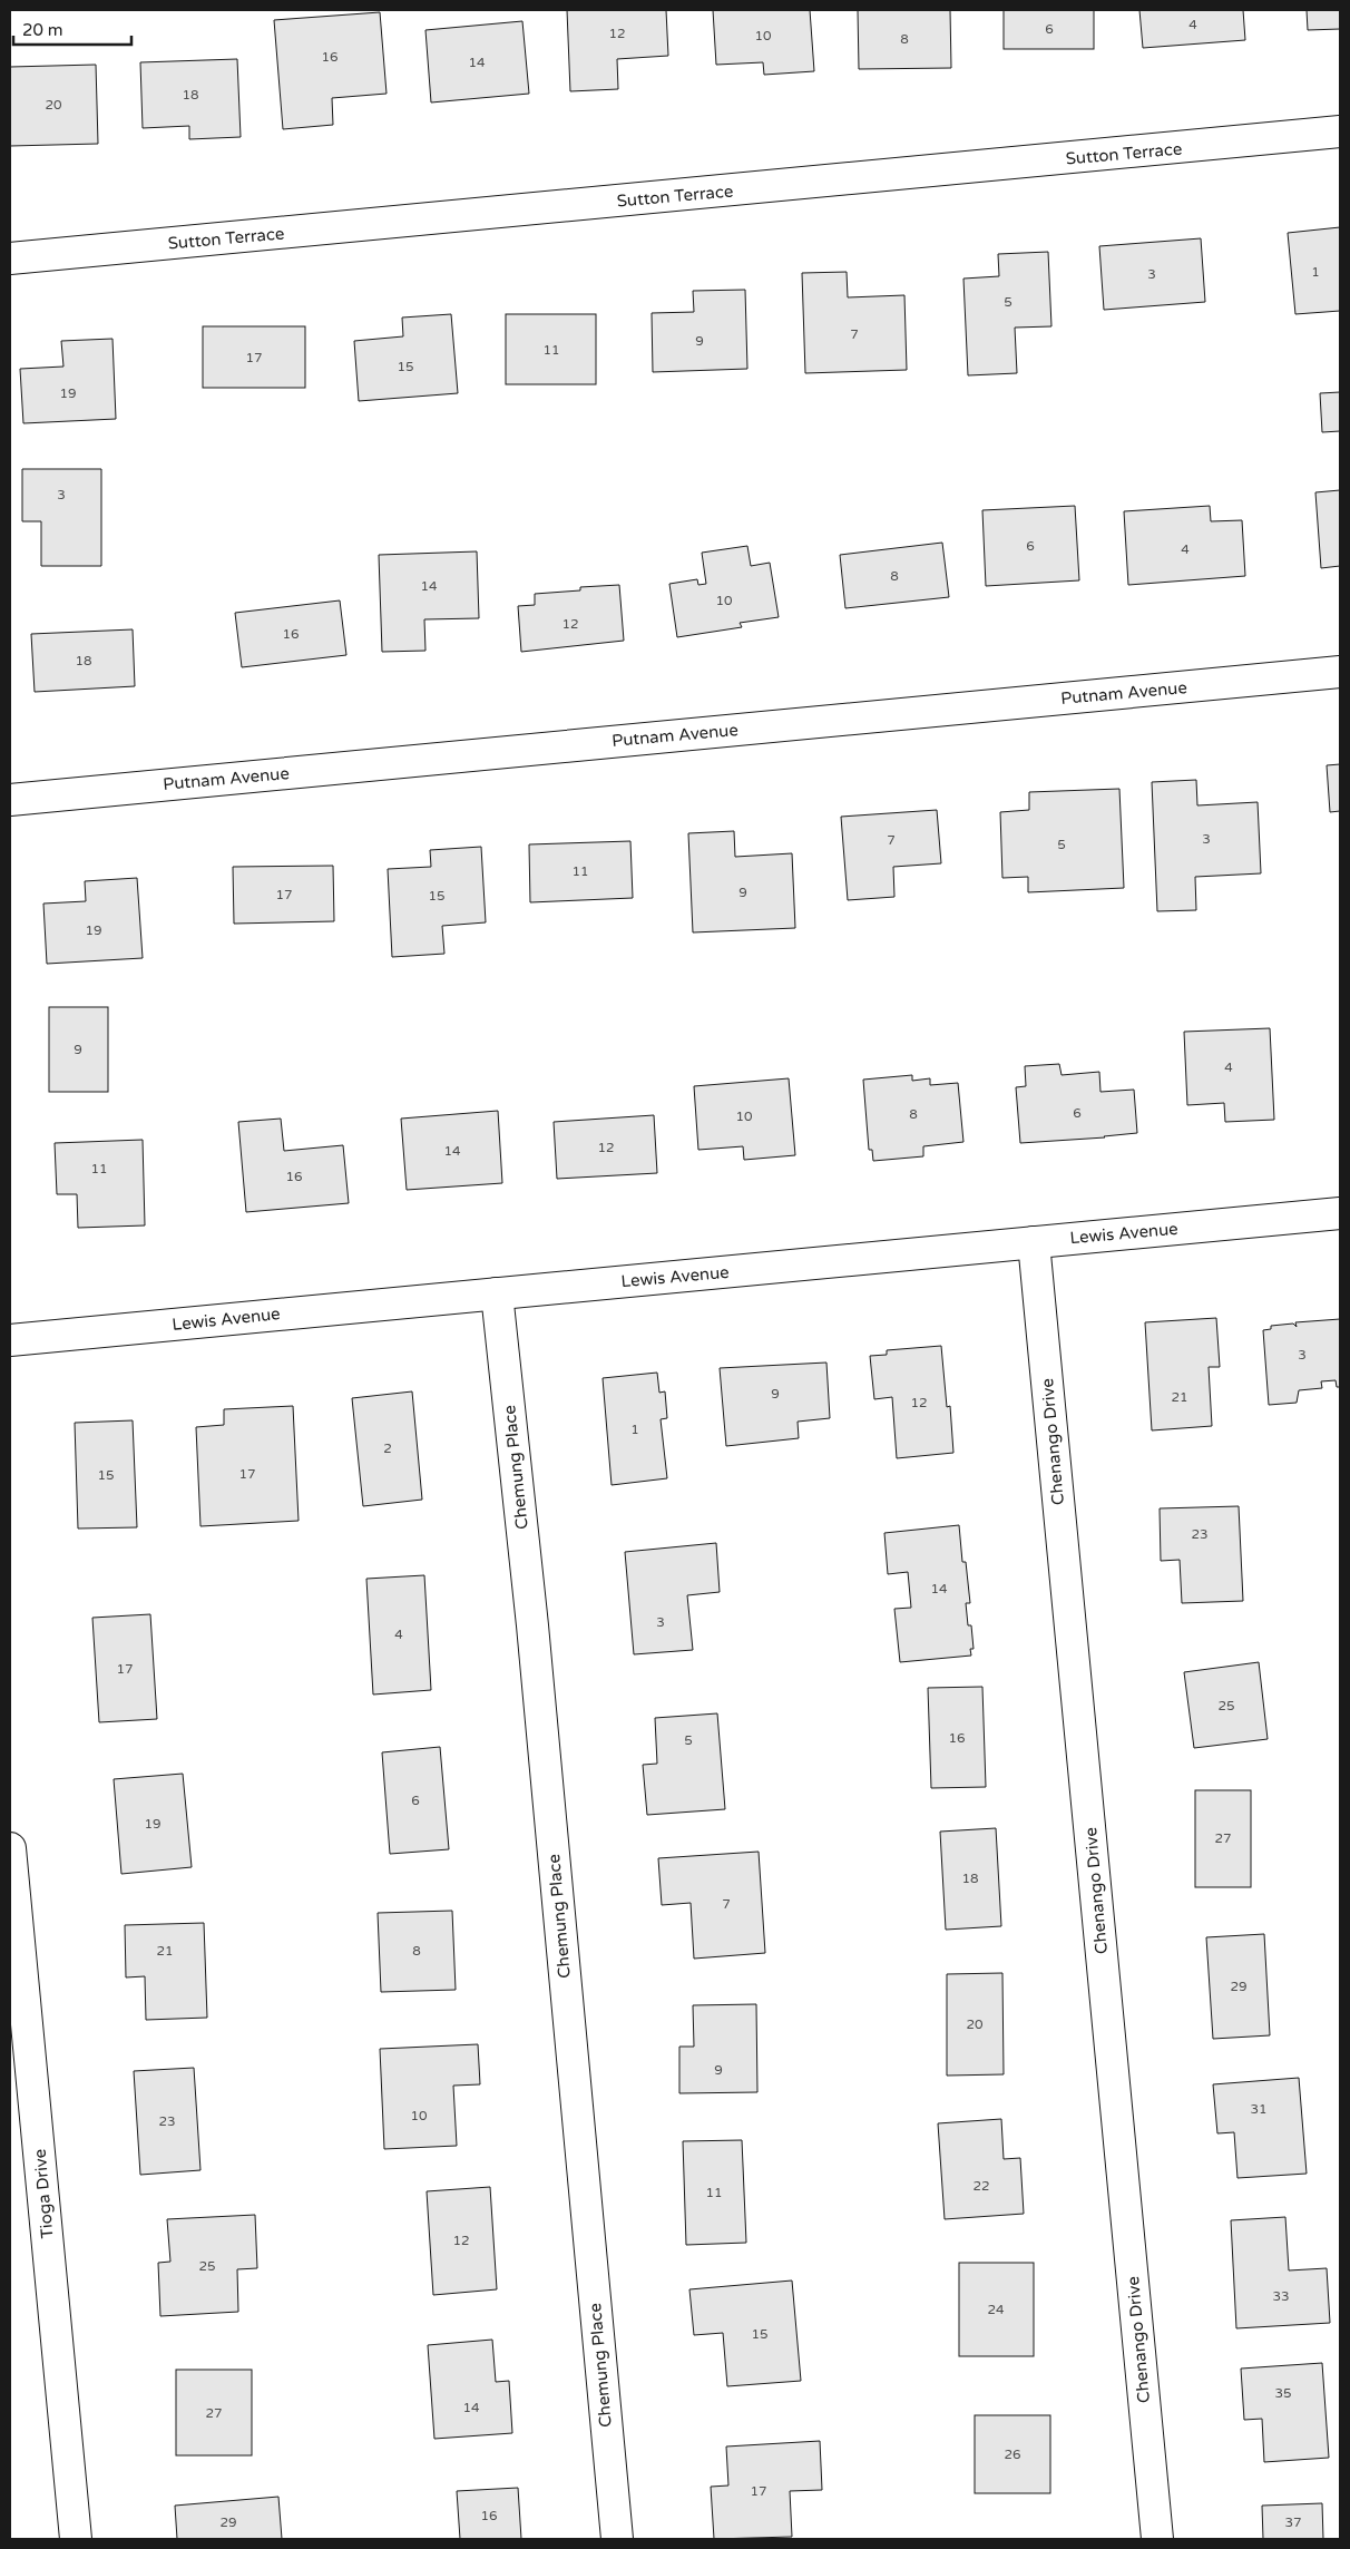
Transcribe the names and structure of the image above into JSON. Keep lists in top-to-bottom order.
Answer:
{
  "streets": {
    "street": [
      "Sutton Terrace",
      "Putnam Avenue",
      "Lewis Avenue",
      "Chenango Drive",
      "Chemung Place",
      "Tioga Drive"
    ]
  },
  "crossings": [
    ["Lewis Avenue", "Chenango Drive"],
    ["Lewis Avenue", "Chemung Place"]
  ],
  "house_numbers": [
    "4",
    "6",
    "12",
    "10",
    "8",
    "16",
    "14",
    "18",
    "20",
    "1",
    "3",
    "5",
    "7",
    "9",
    "11",
    "17",
    "15",
    "19",
    "3",
    "6",
    "4",
    "8",
    "14",
    "10",
    "12",
    "16",
    "18",
    "3",
    "7",
    "5",
    "11",
    "9",
    "17",
    "15",
    "19",
    "9",
    "4",
    "6",
    "8",
    "10",
    "12",
    "14",
    "11",
    "16",
    "3",
    "9",
    "21",
    "12",
    "1",
    "2",
    "17",
    "15",
    "23",
    "14",
    "3",
    "4",
    "17",
    "25",
    "16",
    "5",
    "6",
    "19",
    "27",
    "18",
    "7",
    "21",
    "8",
    "29",
    "20",
    "9",
    "31",
    "10",
    "23",
    "22",
    "11",
    "12",
    "25",
    "33",
    "24",
    "15",
    "35",
    "14",
    "27",
    "26",
    "17",
    "16",
    "29",
    "37"
  ],
  "scale_bar": "20 m"
}
